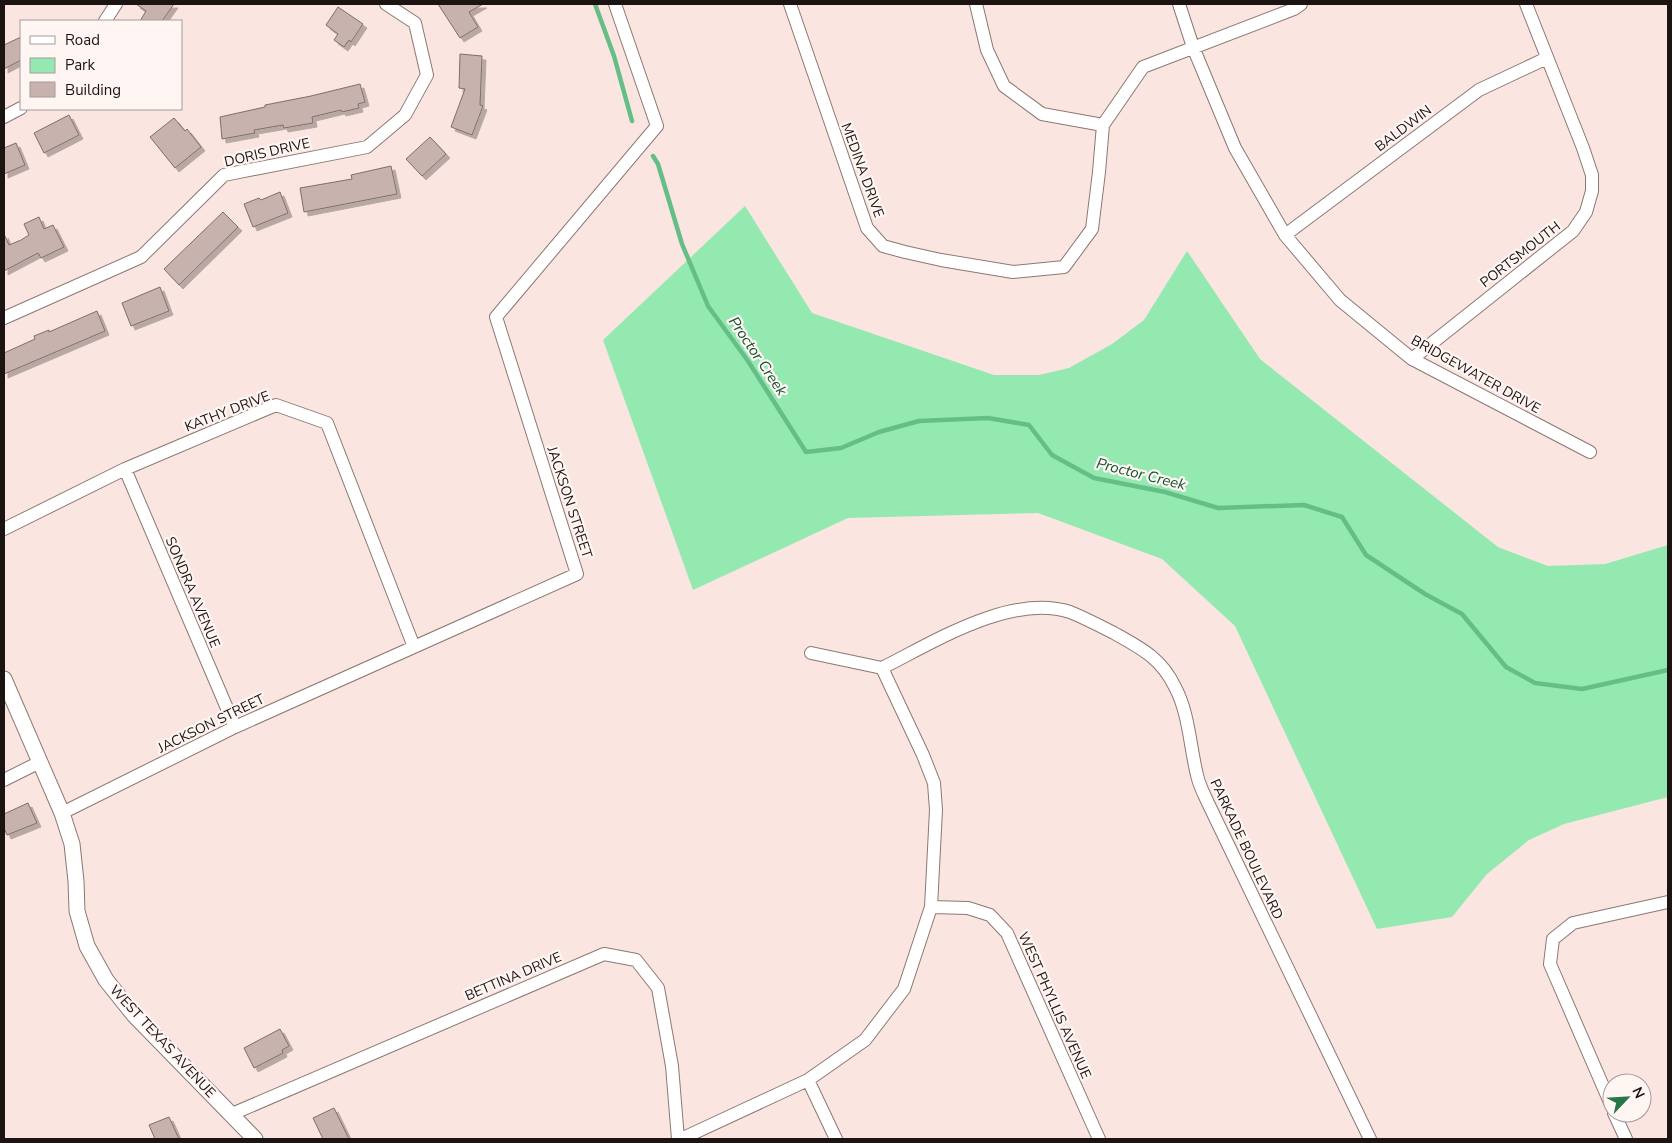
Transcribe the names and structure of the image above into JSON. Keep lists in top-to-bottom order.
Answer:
{
  "streets": {
    "street": [
      "BALDWIN",
      "DORIS DRIVE",
      "MEDINA DRIVE",
      "PORTSMOUTH",
      "BRIDGEWATER DRIVE",
      "KATHY DRIVE",
      "JACKSON STREET",
      "SONDRA AVENUE",
      "PARKADE BOULEVARD",
      "BETTINA DRIVE",
      "WEST PHYLLIS AVENUE",
      "WEST TEXAS AVENUE"
    ]
  },
  "crossings": [
    ["BALDWIN", "PORTSMOUTH"],
    ["BALDWIN", "BRIDGEWATER DRIVE"],
    ["PORTSMOUTH", "BRIDGEWATER DRIVE"],
    ["KATHY DRIVE", "JACKSON STREET"],
    ["KATHY DRIVE", "SONDRA AVENUE"],
    ["JACKSON STREET", "SONDRA AVENUE"],
    ["JACKSON STREET", "WEST TEXAS AVENUE"],
    ["BETTINA DRIVE", "WEST TEXAS AVENUE"]
  ],
  "water": ["Proctor Creek"],
  "legend": ["Road", "Park", "Building"],
  "north": "top right"
}
